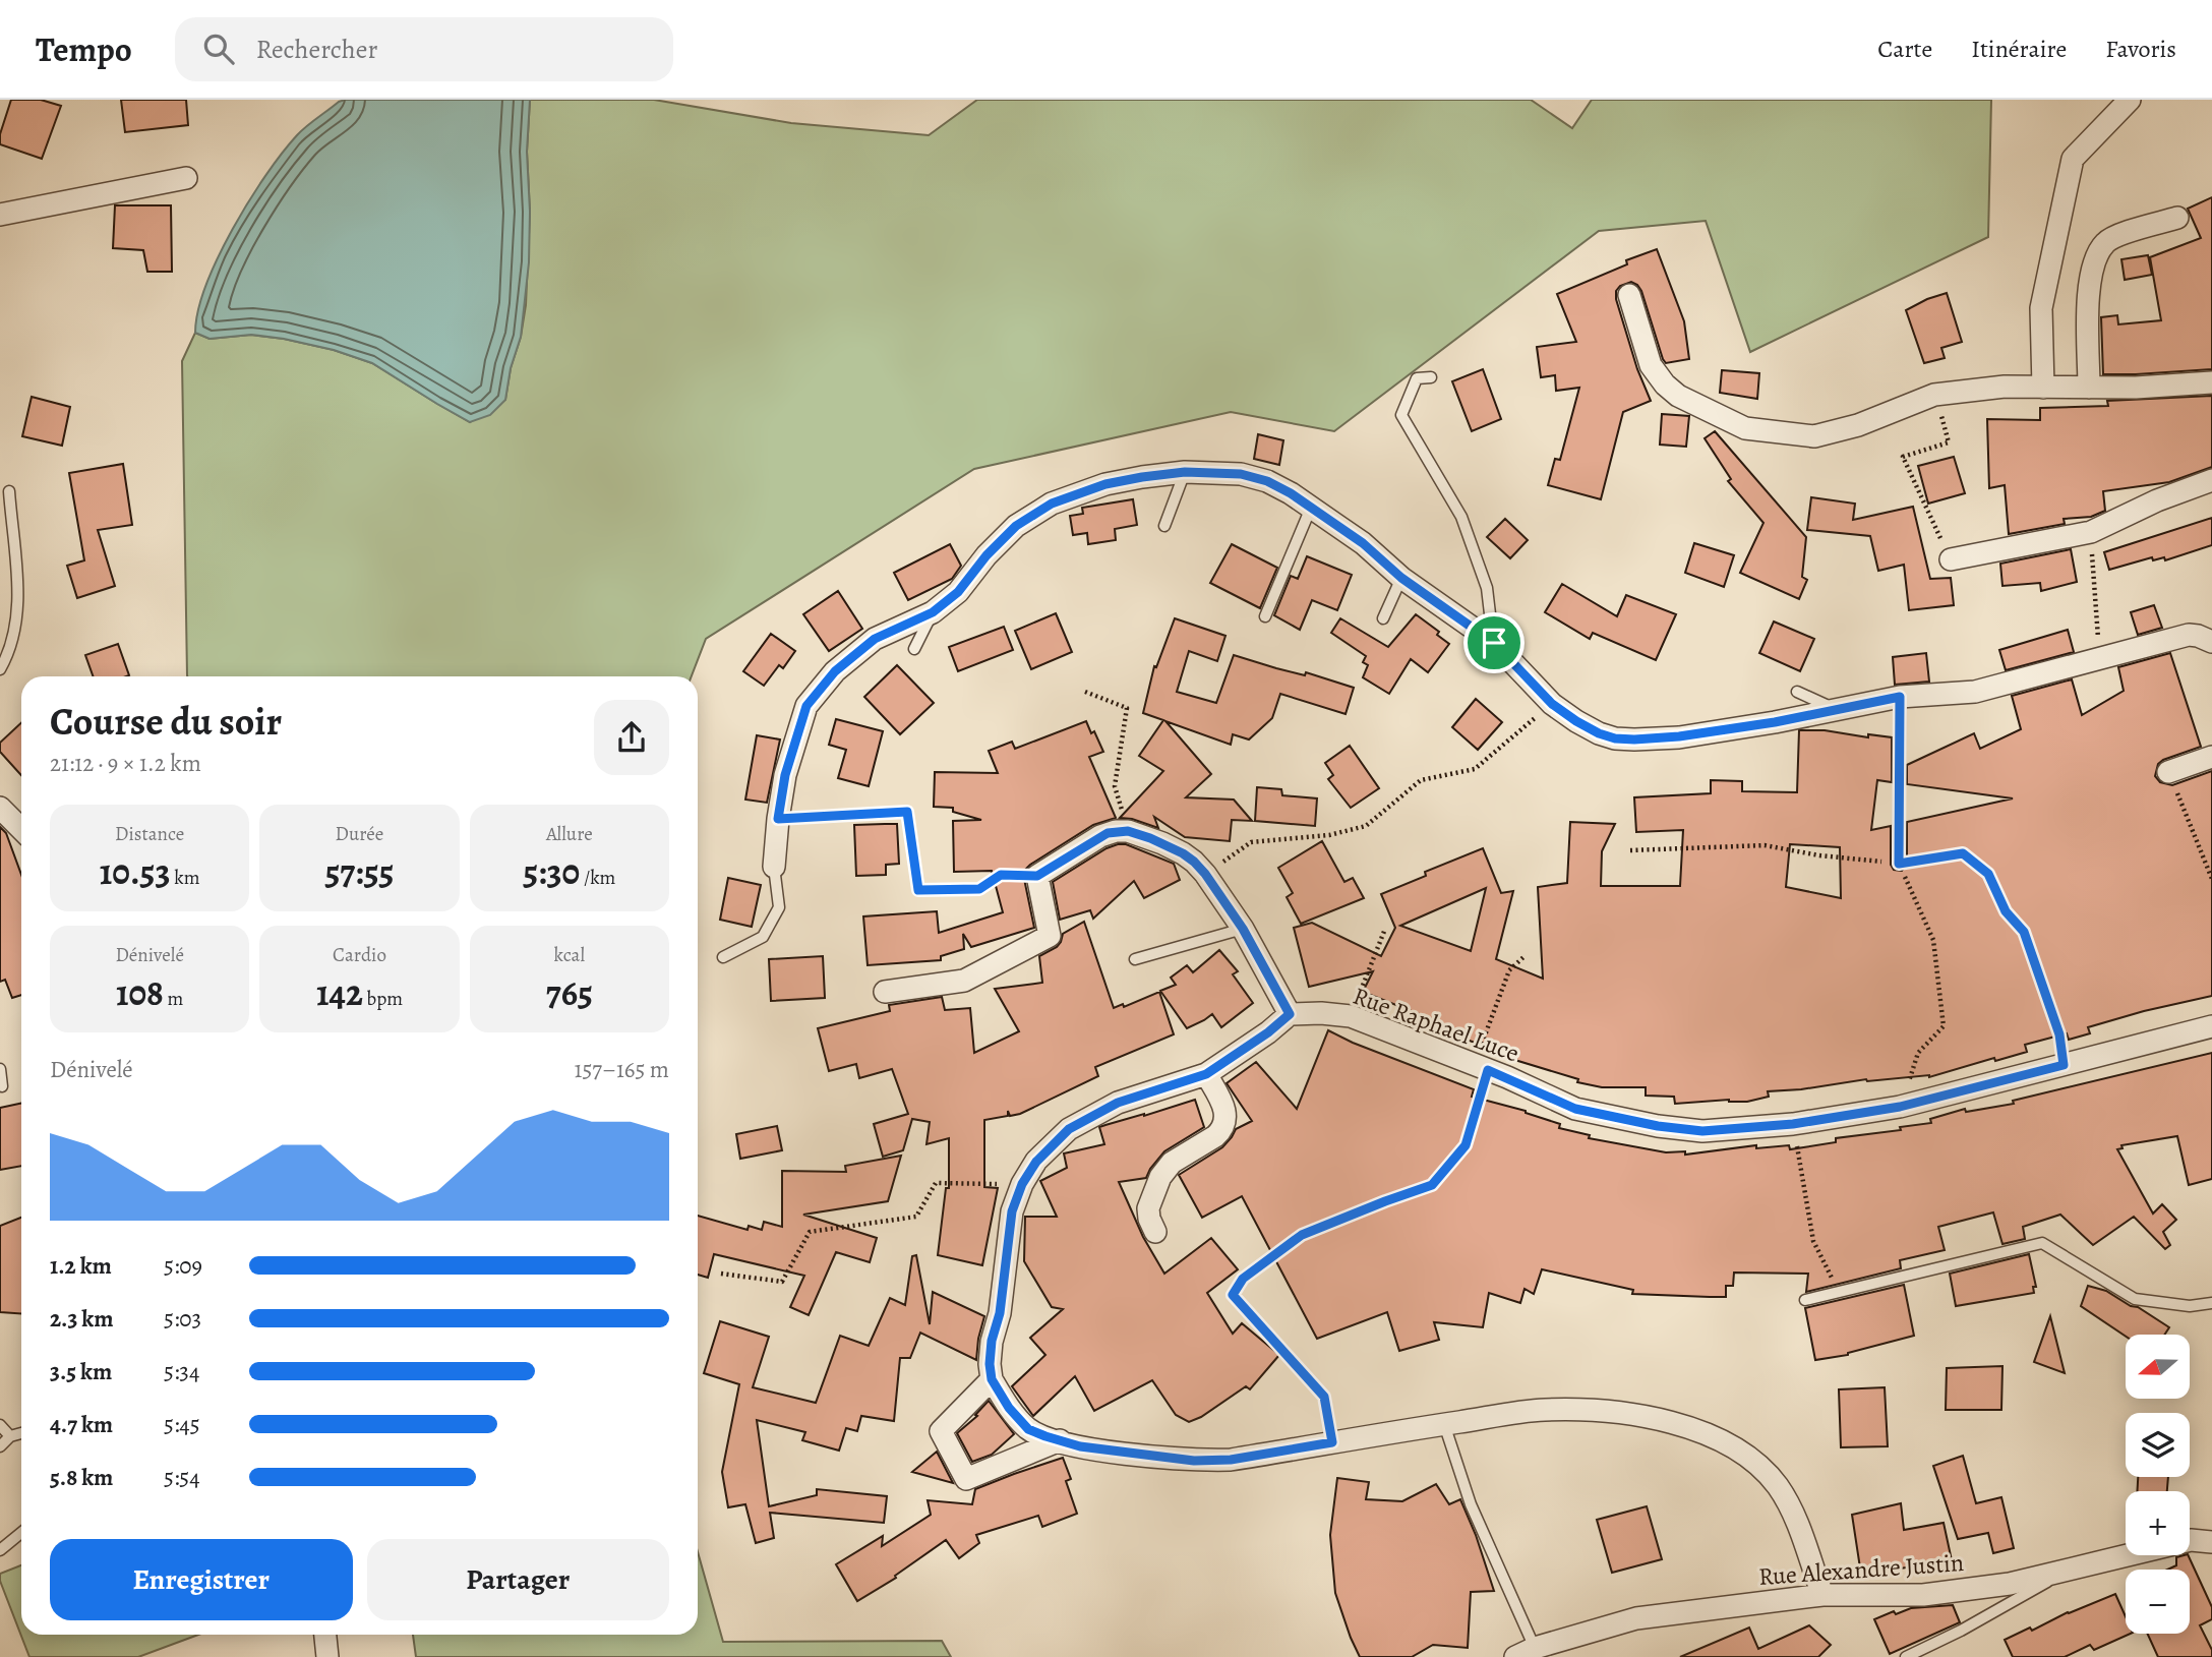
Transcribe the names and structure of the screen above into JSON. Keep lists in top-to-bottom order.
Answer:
{
  "streets": {
    "street": ["Rue Raphael Luce", "Rue Alexandre Justin"]
  },
  "north": "left",
  "page": {
    "header": "Tempo",
    "search": "Rechercher",
    "nav": ["Carte", "Itinéraire", "Favoris"],
    "heading": ["Course du soir", "21:12 · 9 × 1.2 km"],
    "stats": [
      ["Distance", "10.53 km"],
      ["Durée", "57:55"],
      ["Allure", "5:30 /km"],
      ["Dénivelé", "108 m"],
      ["Cardio", "142 bpm"],
      ["kcal", "765"]
    ],
    "chart": ["Dénivelé", "157–165 m"],
    "list": [
      {
        "name": "1.2 km",
        "note": "5:09"
      },
      {
        "name": "2.3 km",
        "note": "5:03"
      },
      {
        "name": "3.5 km",
        "note": "5:34"
      },
      {
        "name": "4.7 km",
        "note": "5:45"
      },
      {
        "name": "5.8 km",
        "note": "5:54"
      }
    ],
    "map_buttons": ["+", "−"],
    "buttons": ["Enregistrer", "Partager"]
  }
}
